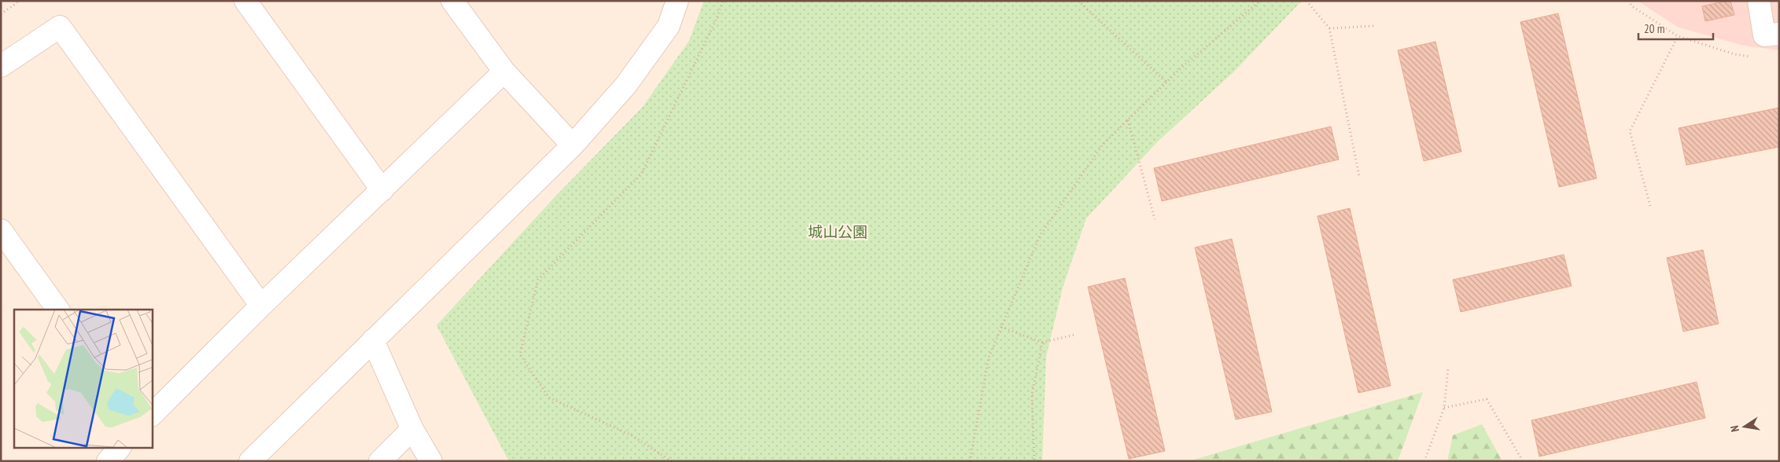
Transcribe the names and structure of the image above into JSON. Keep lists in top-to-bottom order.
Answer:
{
  "parks": ["城山公園"],
  "scale_bar": "20 m",
  "north": "left"
}
